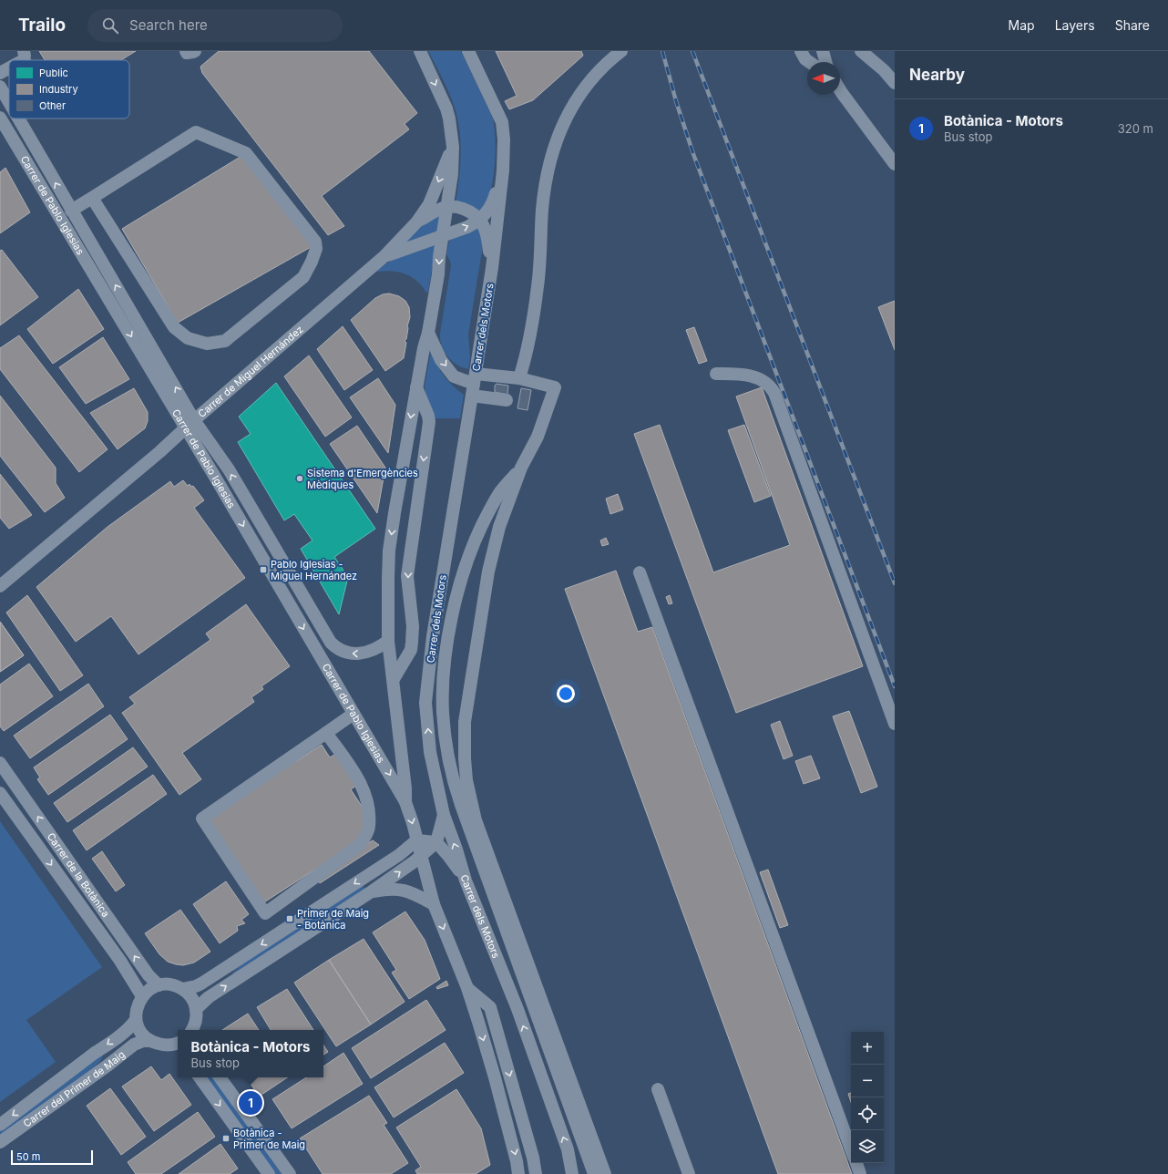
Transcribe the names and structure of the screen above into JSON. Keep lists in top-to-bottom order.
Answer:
{
  "streets": {
    "street": [
      "Carrer de Pablo Iglesias",
      "Carrer dels Motors",
      "Carrer de Miguel Hernández",
      "Carrer de la Botànica",
      "Carrer del Primer de Maig"
    ]
  },
  "crossings": [
    ["Carrer de Pablo Iglesias", "Carrer de Miguel Hernández"],
    ["Carrer dels Motors", "Carrer de Miguel Hernández"]
  ],
  "places": {
    "other": ["Sistema d'Emergències Mèdiques"],
    "transit": ["Pablo Iglesias - Miguel Hernández", "Primer de Maig - Botànica", "Botànica - Primer de Maig"]
  },
  "legend": ["Public", "Industry", "Other"],
  "scale_bar": "50 m",
  "north": "left",
  "page": {
    "header": "Trailo",
    "search": "Search here",
    "nav": ["Map", "Layers", "Share"],
    "heading": "Nearby",
    "list": [
      {
        "mark": "1",
        "name": "Botànica - Motors",
        "note": "Bus stop",
        "value": "320 m"
      }
    ],
    "popup": ["Botànica - Motors", "Bus stop"],
    "map_buttons": ["+", "−"],
    "pins": "1",
    "scale": "50 m"
  }
}
